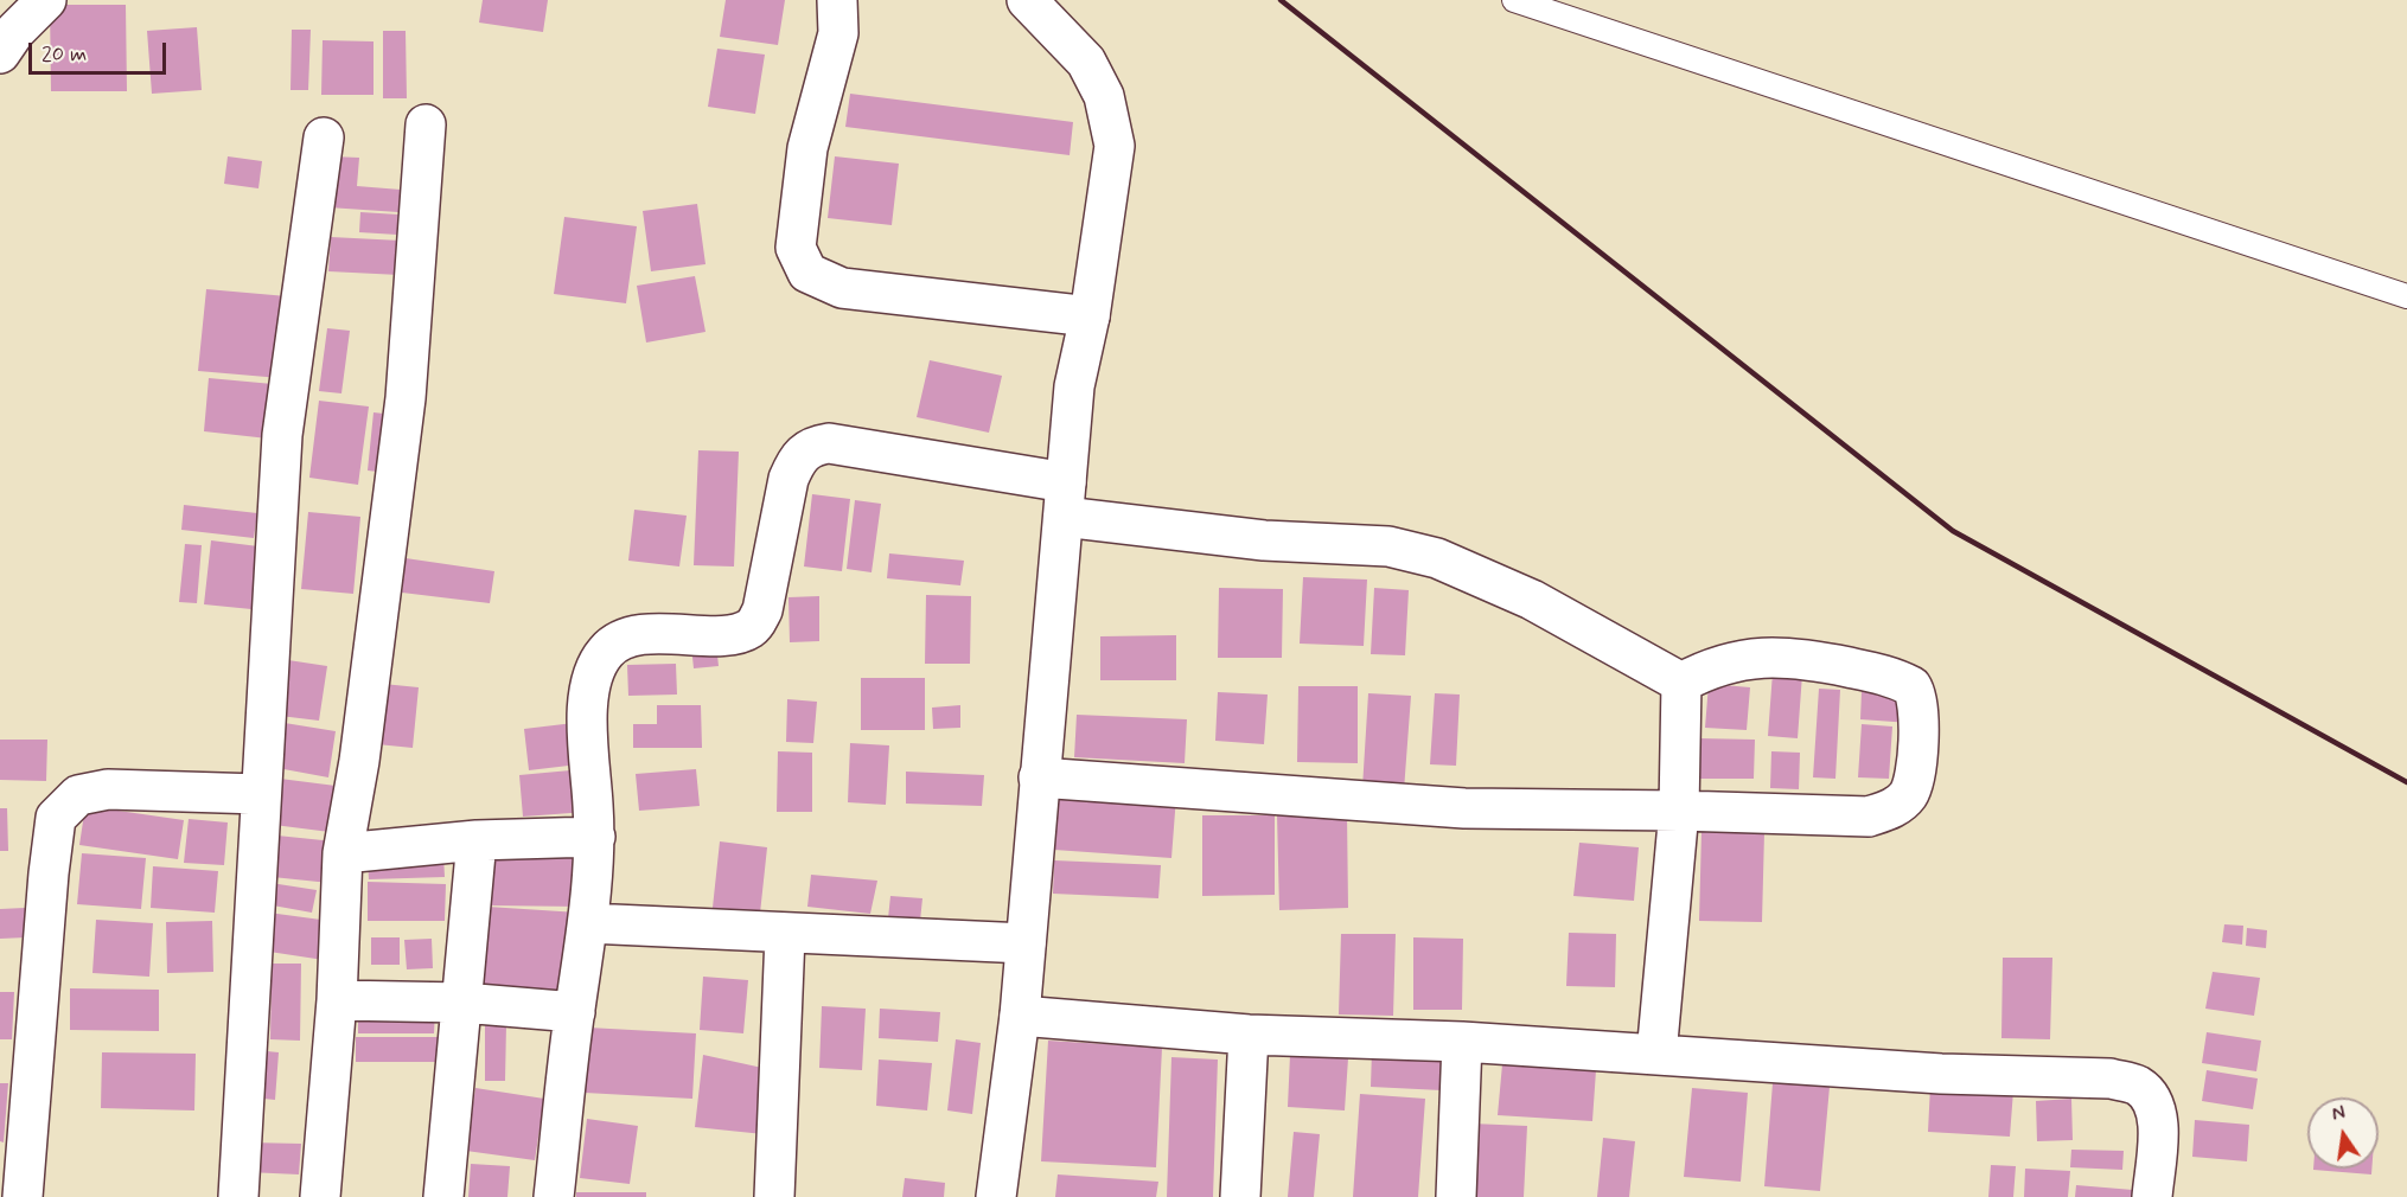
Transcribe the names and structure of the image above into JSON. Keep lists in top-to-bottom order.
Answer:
{
  "scale_bar": "20 m",
  "north": "top"
}
